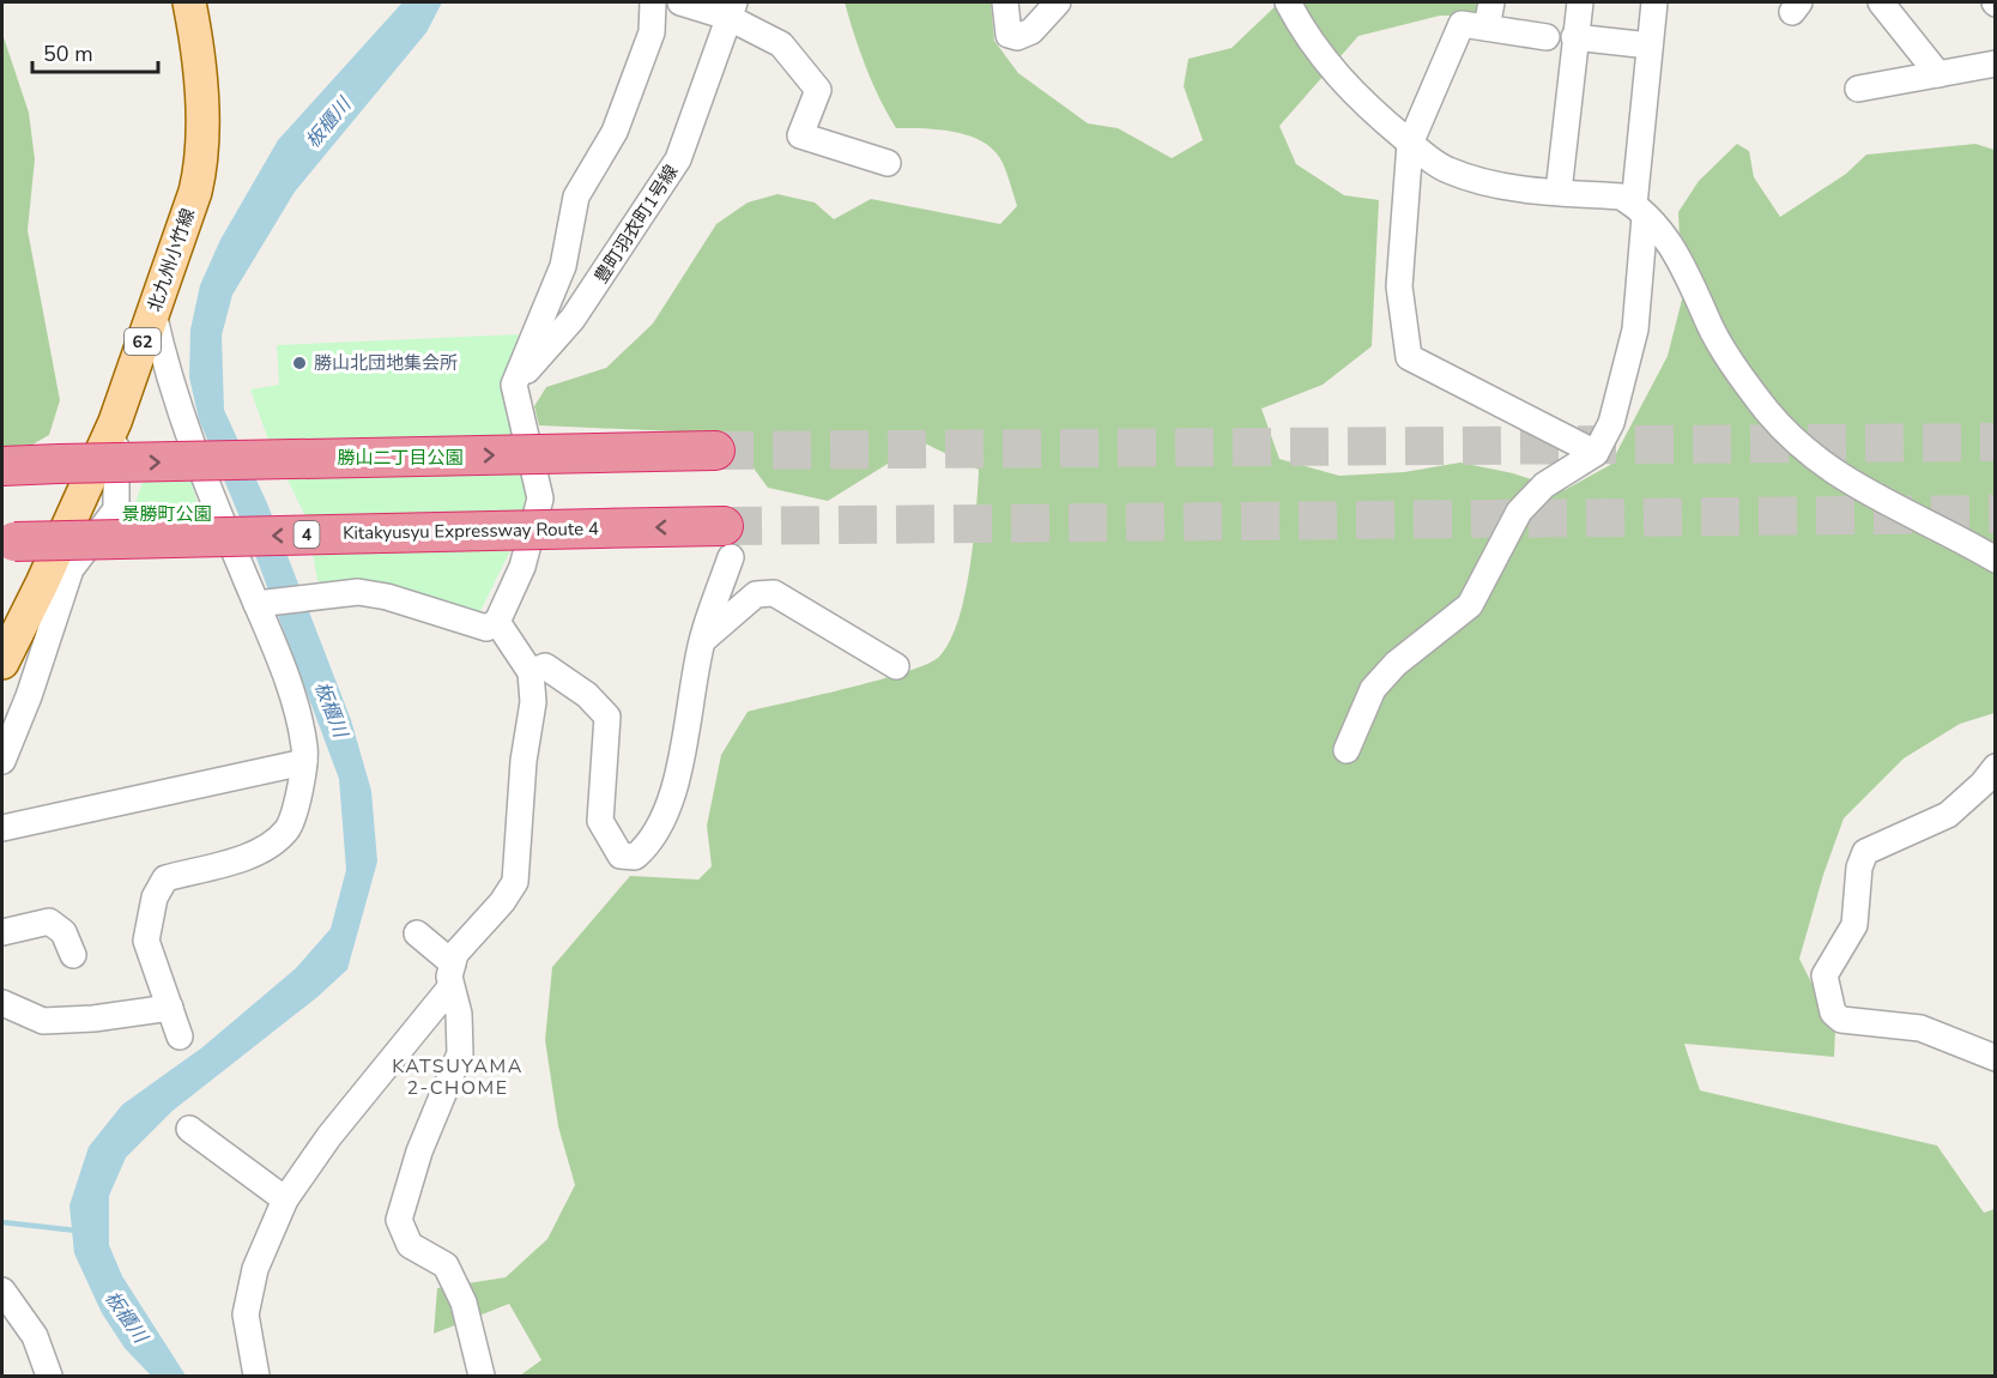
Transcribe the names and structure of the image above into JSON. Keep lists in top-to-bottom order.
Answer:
{
  "streets": {
    "highway": ["Kitakyusyu Expressway Route 4", "4"],
    "main road": ["北九州小竹線", "62"],
    "street": ["豊町羽衣町1号線"]
  },
  "districts": ["KATSUYAMA 2-CHOME"],
  "water": ["板櫃川"],
  "parks": ["勝山二丁目公園", "景勝町公園"],
  "places": ["勝山北団地集会所"],
  "scale_bar": "50 m"
}
